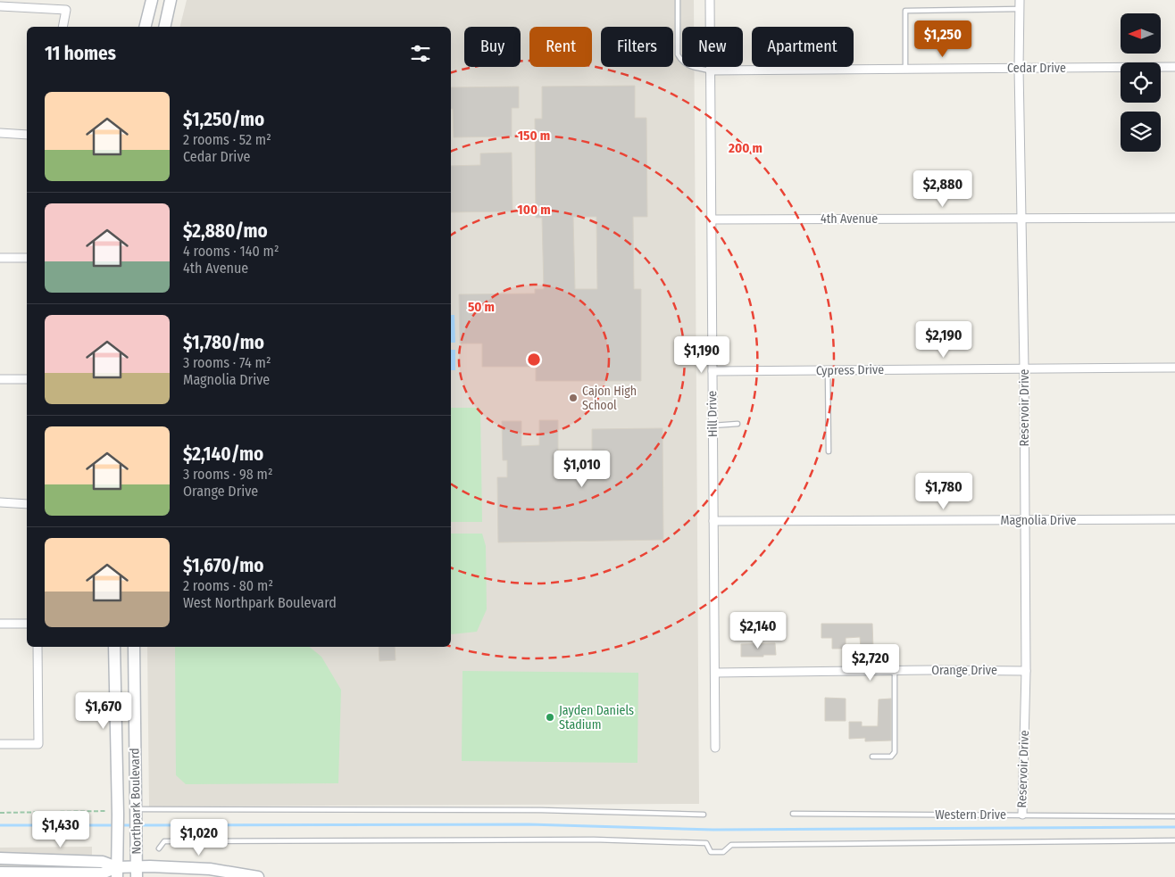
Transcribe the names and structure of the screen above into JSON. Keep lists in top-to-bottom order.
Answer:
{
  "streets": {
    "main road": ["Northpark Boulevard"],
    "street": [
      "Cedar Drive",
      "4th Avenue",
      "Cypress Drive",
      "Reservoir Drive",
      "Hill Drive",
      "Magnolia Drive",
      "Orange Drive"
    ],
    "lane": ["Western Drive"]
  },
  "crossings": [
    ["Cedar Drive", "Reservoir Drive"],
    ["Cedar Drive", "Hill Drive"],
    ["4th Avenue", "Reservoir Drive"],
    ["4th Avenue", "Hill Drive"],
    ["Cypress Drive", "Reservoir Drive"],
    ["Cypress Drive", "Hill Drive"],
    ["Reservoir Drive", "Magnolia Drive"],
    ["Reservoir Drive", "Orange Drive"],
    ["Reservoir Drive", "Western Drive"],
    ["Hill Drive", "Magnolia Drive"],
    ["Hill Drive", "Orange Drive"]
  ],
  "places": ["Cajon High School", "Jayden Daniels Stadium"],
  "north": "left",
  "page": {
    "price": [
      "$1,250",
      "$2,880",
      "$2,190",
      "$1,190",
      "$1,010",
      "$1,780",
      "$2,140",
      "$2,720",
      "$1,670",
      "$1,430",
      "$1,020"
    ],
    "chip": [
      "Buy",
      "Rent",
      "Filters",
      "New",
      "Apartment"
    ],
    "heading": "11 homes",
    "list": [
      {
        "name": "$1,250/mo",
        "note": "2 rooms · 52 m² · Cedar Drive"
      },
      {
        "name": "$2,880/mo",
        "note": "4 rooms · 140 m² · 4th Avenue"
      },
      {
        "name": "$1,780/mo",
        "note": "3 rooms · 74 m² · Magnolia Drive"
      },
      {
        "name": "$2,140/mo",
        "note": "3 rooms · 98 m² · Orange Drive"
      },
      {
        "name": "$1,670/mo",
        "note": "2 rooms · 80 m² · West Northpark Boulevard"
      }
    ]
  },
  "rings": [
    "150 m",
    "200 m",
    "100 m",
    "50 m"
  ]
}
